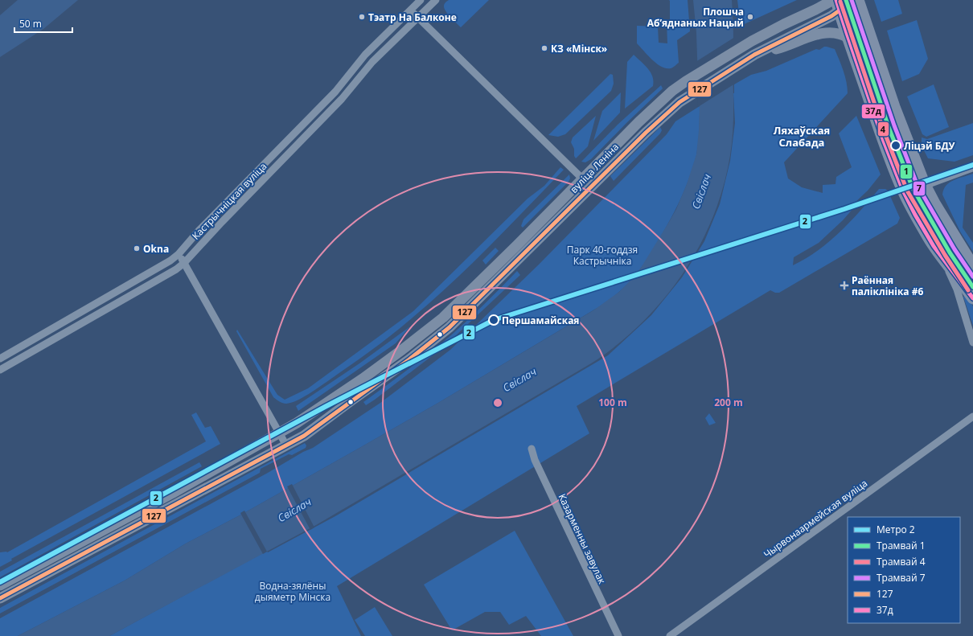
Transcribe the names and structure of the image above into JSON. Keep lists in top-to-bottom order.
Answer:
{
  "streets": {
    "main road": ["вуліца Леніна"],
    "street": ["Кастрычніцкая вуліца", "Чырвонаармейская вуліца", "Казарменны завулак"]
  },
  "districts": ["Ляхаўская Слабада"],
  "water": ["Свіслач"],
  "parks": ["Парк 40-годдзя Кастрычніка", "Водна-зялёны дыяметр Мінска"],
  "places": {
    "other": [
      "Тэатр На Балконе",
      "Плошча Абʼяднаных Нацый",
      "КЗ «Мінск»",
      "Ліцэй БДУ",
      "Okna",
      "Першамайская"
    ],
    "health": ["Раённая паліклініка #6"]
  },
  "lines": [
    "tram line 1",
    "tram line 7",
    "transit line 127",
    "transit line 37д",
    "tram line 4",
    "metro line 2"
  ],
  "legend": [
    "Метро 2",
    "Трамвай 1",
    "Трамвай 4",
    "Трамвай 7",
    "127",
    "37д"
  ],
  "scale_bar": "50 m",
  "rings": ["100 m", "200 m"]
}
